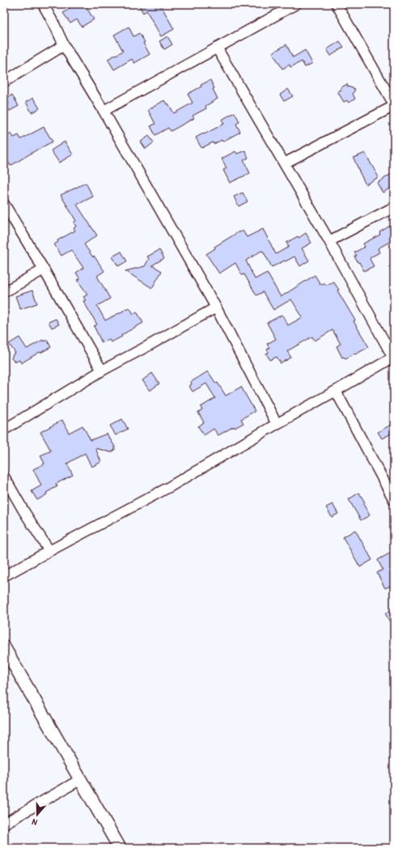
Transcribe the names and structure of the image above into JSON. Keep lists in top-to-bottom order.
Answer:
{
  "north": "bottom"
}
